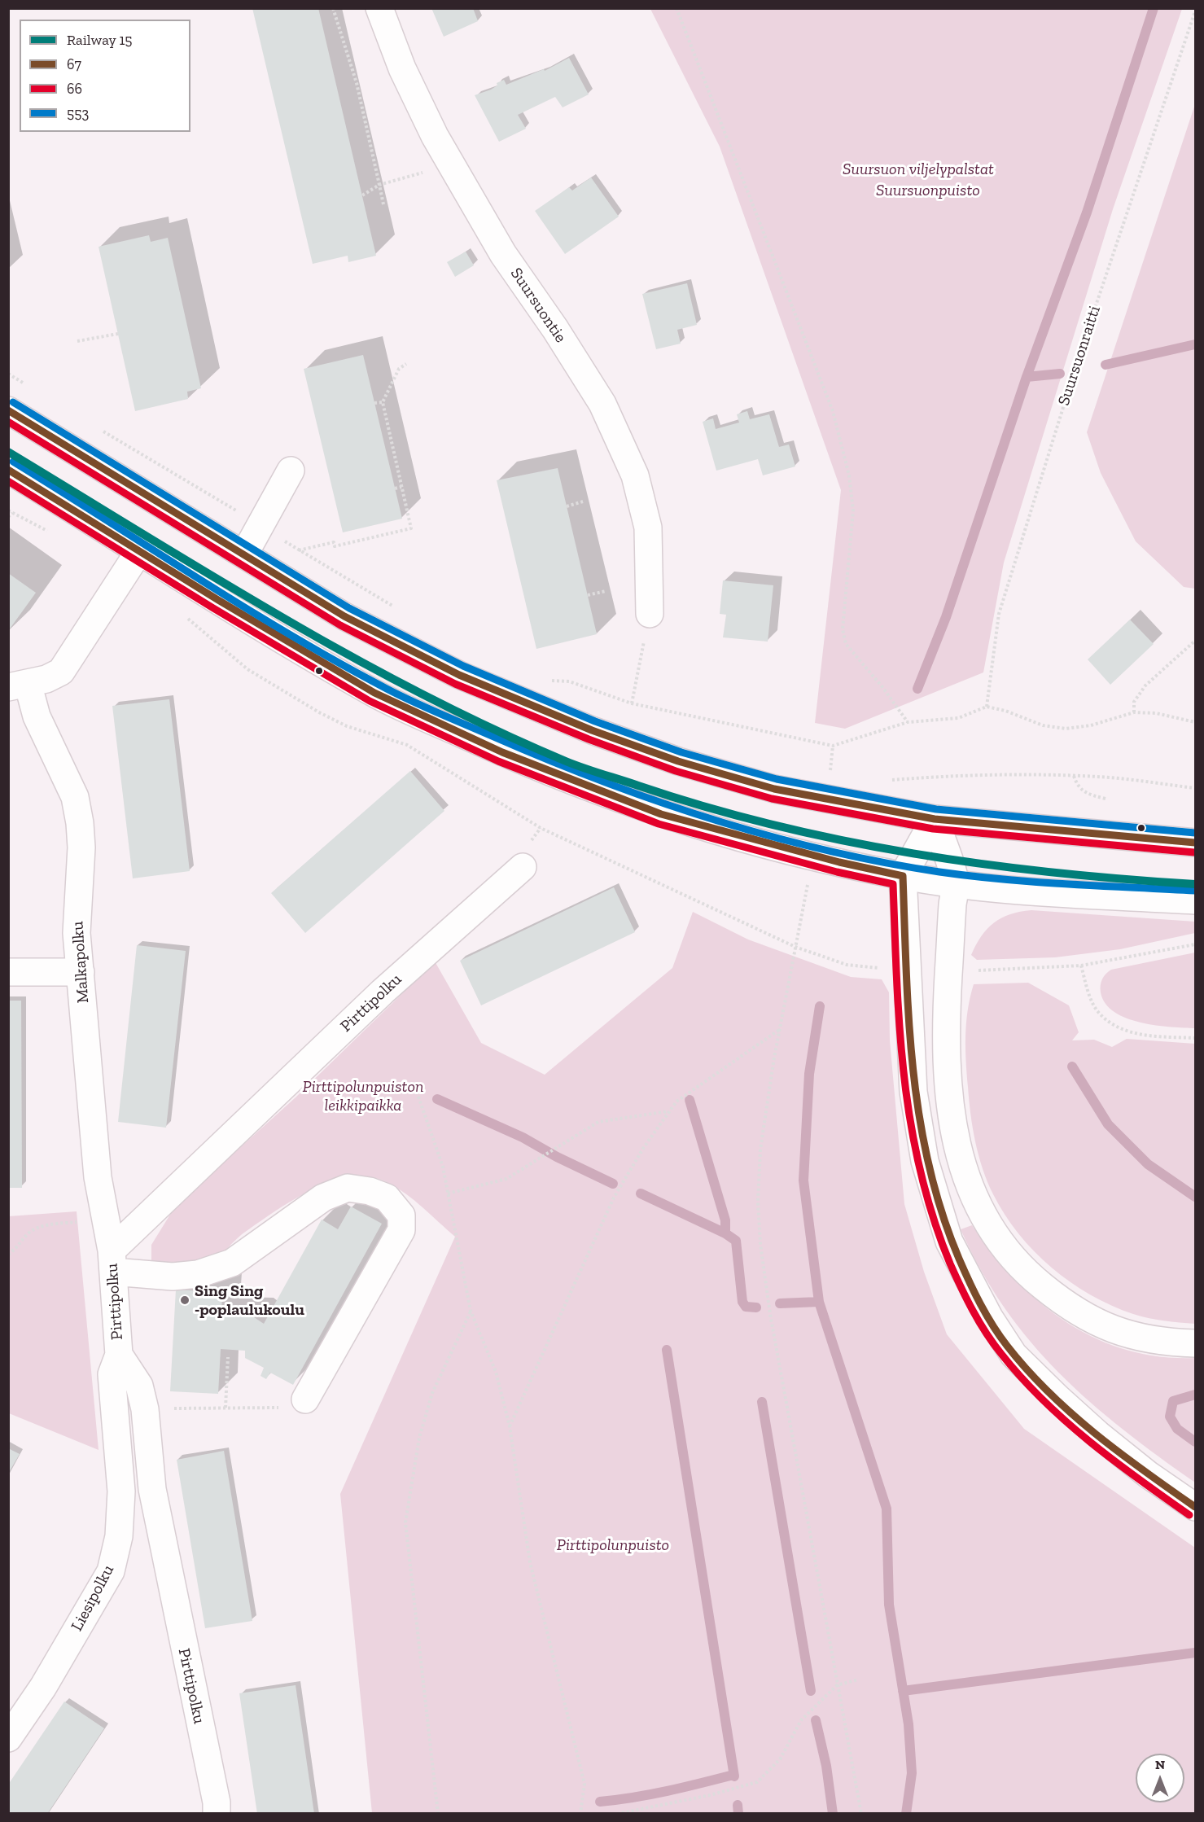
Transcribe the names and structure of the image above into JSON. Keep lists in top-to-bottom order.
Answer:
{
  "streets": {
    "main road": [
      "Suursuontie",
      "Malkapolku",
      "Pirttipolku",
      "Liesipolku"
    ],
    "path": ["Suursuonraitti"]
  },
  "crossings": [
    ["Malkapolku", "Pirttipolku"],
    ["Pirttipolku", "Liesipolku"]
  ],
  "parks": [
    "Suursuon viljelypalstat",
    "Suursuonpuisto",
    "Pirttipolunpuiston leikkipaikka",
    "Pirttipolunpuisto"
  ],
  "places": ["Sing Sing -poplaulukoulu"],
  "lines": [
    "transit line 553",
    "transit line 67",
    "transit line 66",
    "rail line 15"
  ],
  "legend": [
    "Railway 15",
    "67",
    "66",
    "553"
  ],
  "north": "top"
}
